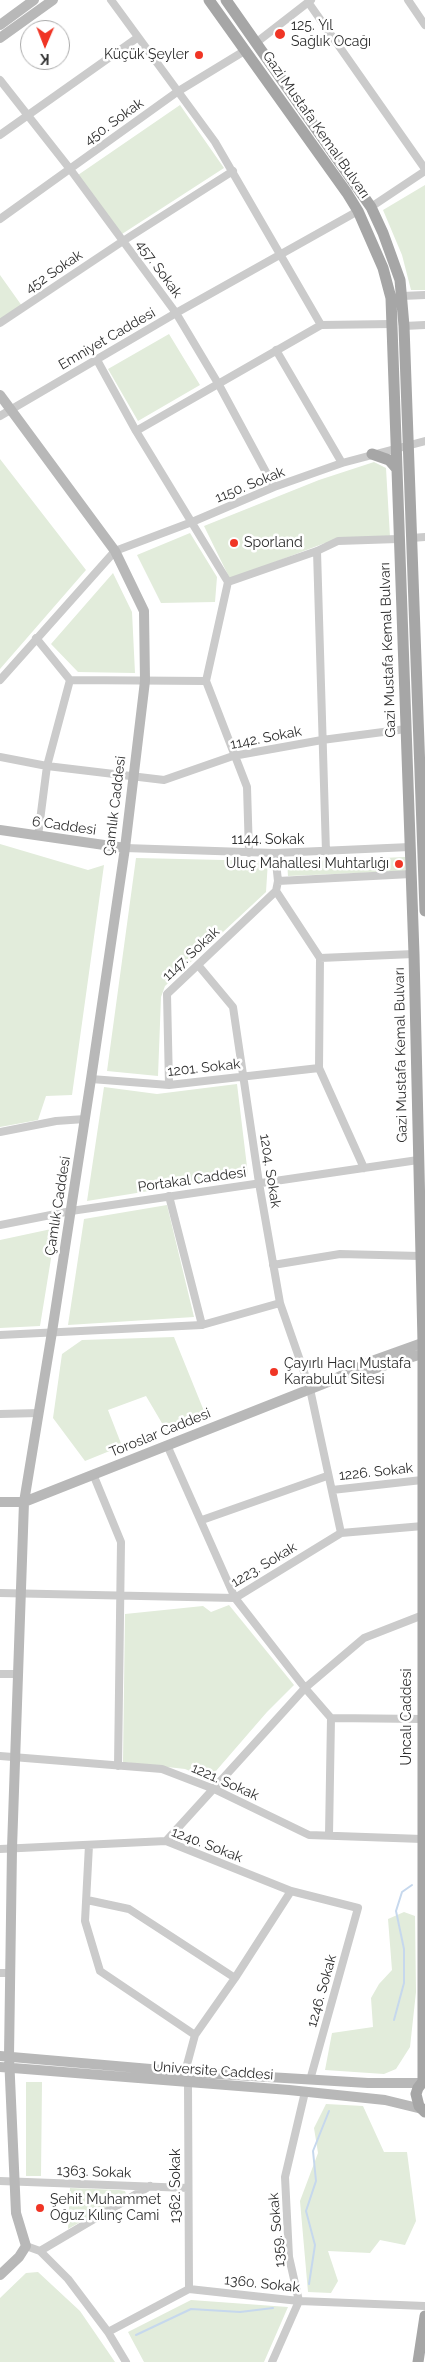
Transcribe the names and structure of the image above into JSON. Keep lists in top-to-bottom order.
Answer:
{
  "streets": {
    "main road": ["Gazi Mustafa Kemal Bulvarı", "Uncalı Caddesi"],
    "street": [
      "450. Sokak",
      "457. Sokak",
      "452 Sokak",
      "Emniyet Caddesi",
      "1150. Sokak",
      "1142. Sokak",
      "Çamlık Caddesi",
      "6 Caddesi",
      "1144. Sokak",
      "1147. Sokak",
      "1201. Sokak",
      "1204. Sokak",
      "Portakal Caddesi",
      "Toroslar Caddesi",
      "1226. Sokak",
      "1223. Sokak",
      "1221. Sokak",
      "1240. Sokak",
      "1246. Sokak",
      "Universite Caddesi",
      "1363. Sokak",
      "1362. Sokak",
      "1359. Sokak",
      "1360. Sokak"
    ]
  },
  "crossings": [
    ["450. Sokak", "Gazi Mustafa Kemal Bulvarı"],
    ["450. Sokak", "457. Sokak"],
    ["Gazi Mustafa Kemal Bulvarı", "Emniyet Caddesi"],
    ["Gazi Mustafa Kemal Bulvarı", "1150. Sokak"],
    ["Gazi Mustafa Kemal Bulvarı", "1142. Sokak"],
    ["Gazi Mustafa Kemal Bulvarı", "1144. Sokak"],
    ["Gazi Mustafa Kemal Bulvarı", "Portakal Caddesi"],
    ["Gazi Mustafa Kemal Bulvarı", "Toroslar Caddesi"],
    ["Gazi Mustafa Kemal Bulvarı", "Uncalı Caddesi"],
    ["457. Sokak", "452 Sokak"],
    ["457. Sokak", "Emniyet Caddesi"],
    ["457. Sokak", "1150. Sokak"],
    ["Emniyet Caddesi", "Çamlık Caddesi"],
    ["1150. Sokak", "Çamlık Caddesi"],
    ["1142. Sokak", "Çamlık Caddesi"],
    ["Çamlık Caddesi", "6 Caddesi"],
    ["Çamlık Caddesi", "1144. Sokak"],
    ["Çamlık Caddesi", "1201. Sokak"],
    ["Çamlık Caddesi", "Portakal Caddesi"],
    ["Çamlık Caddesi", "Toroslar Caddesi"],
    ["Çamlık Caddesi", "1223. Sokak"],
    ["Çamlık Caddesi", "1221. Sokak"],
    ["Çamlık Caddesi", "1240. Sokak"],
    ["Çamlık Caddesi", "Universite Caddesi"],
    ["Çamlık Caddesi", "1363. Sokak"],
    ["6 Caddesi", "1144. Sokak"],
    ["1147. Sokak", "1201. Sokak"],
    ["1147. Sokak", "1204. Sokak"],
    ["1201. Sokak", "1204. Sokak"],
    ["1204. Sokak", "Portakal Caddesi"],
    ["1204. Sokak", "Toroslar Caddesi"],
    ["1204. Sokak", "1226. Sokak"],
    ["1204. Sokak", "1223. Sokak"],
    ["Toroslar Caddesi", "Uncalı Caddesi"],
    ["1226. Sokak", "Uncalı Caddesi"],
    ["1223. Sokak", "Uncalı Caddesi"],
    ["Uncalı Caddesi", "1221. Sokak"],
    ["Uncalı Caddesi", "Universite Caddesi"],
    ["1240. Sokak", "1246. Sokak"],
    ["1246. Sokak", "Universite Caddesi"],
    ["Universite Caddesi", "1362. Sokak"],
    ["Universite Caddesi", "1359. Sokak"],
    ["1363. Sokak", "1362. Sokak"],
    ["1362. Sokak", "1360. Sokak"],
    ["1359. Sokak", "1360. Sokak"]
  ],
  "places": [
    "125. Yıl Sağlık Ocağı",
    "Küçük Şeyler",
    "Sporland",
    "Uluç Mahallesi Muhtarlığı",
    "Çayırlı Hacı Mustafa Karabulut Sitesi",
    "Şehit Muhammet Oğuz Kılınç Cami"
  ],
  "north": "bottom"
}
